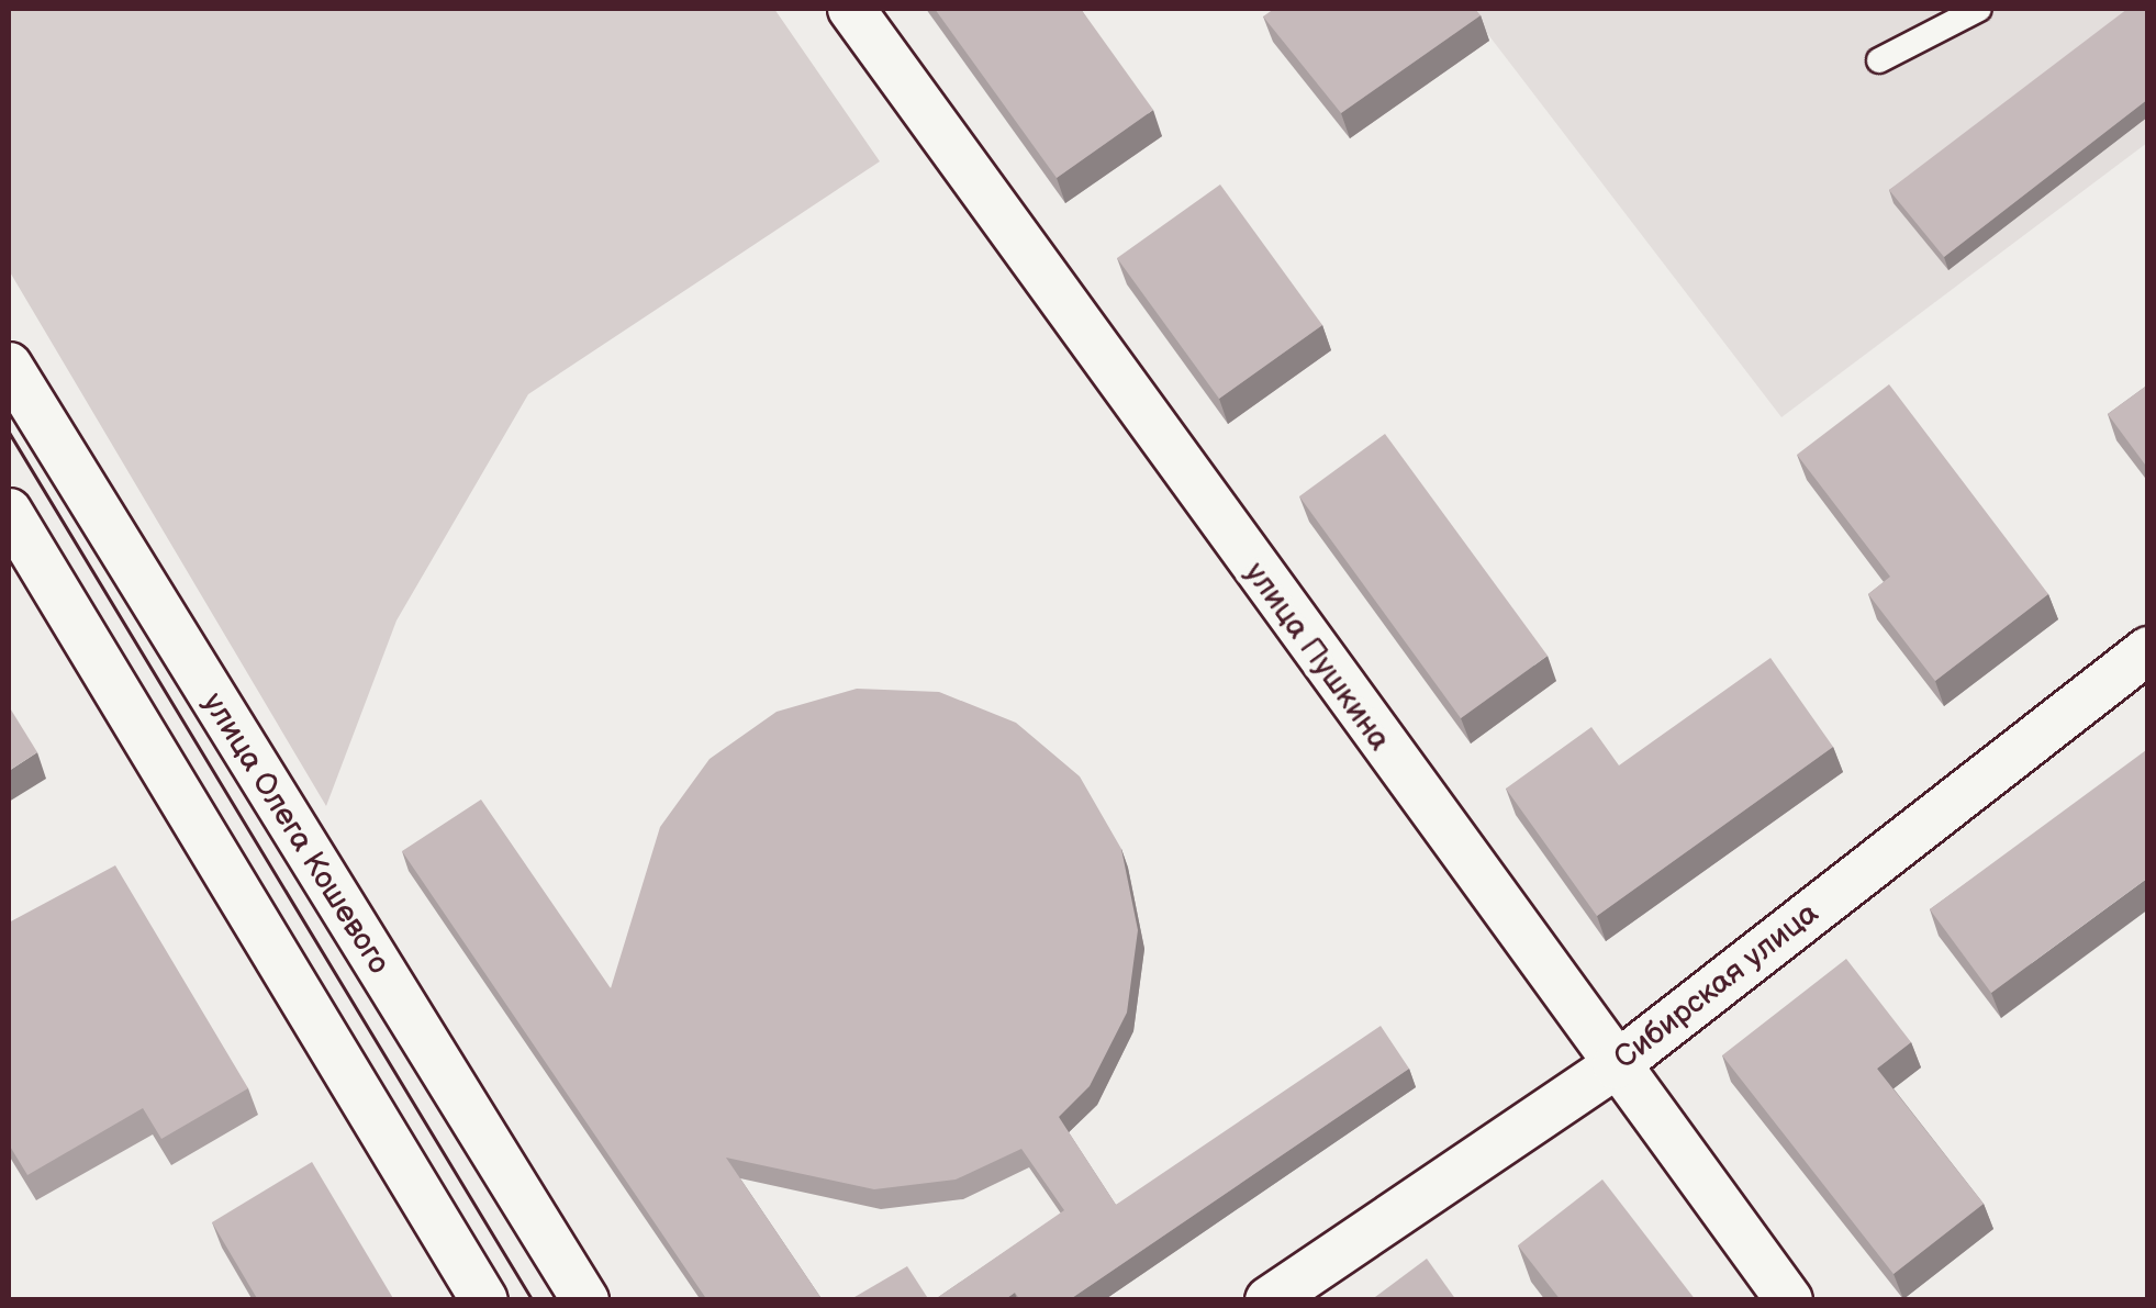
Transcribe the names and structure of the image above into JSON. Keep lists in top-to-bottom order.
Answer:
{
  "streets": {
    "street": ["улица Пушкина", "улица Олега Кошевого", "Сибирская улица"]
  },
  "crossings": [
    ["улица Пушкина", "Сибирская улица"]
  ]
}
